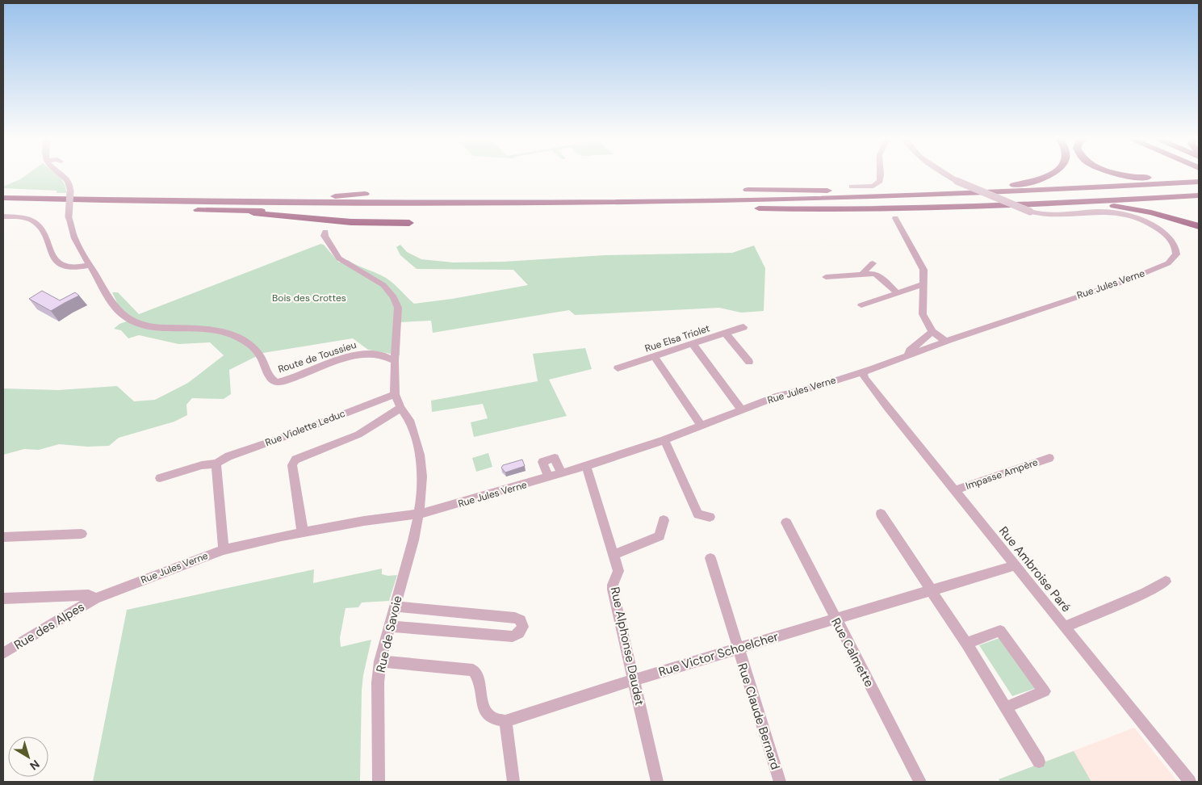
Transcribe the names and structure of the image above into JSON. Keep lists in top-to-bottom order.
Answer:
{
  "streets": {
    "street": [
      "Rue Jules Verne",
      "Rue Elsa Triolet",
      "Route de Toussieu",
      "Rue Violette Leduc",
      "Impasse Ampère",
      "Rue Ambroise Paré",
      "Rue des Alpes",
      "Rue de Savoie",
      "Rue Alphonse Daudet",
      "Rue Calmette",
      "Rue Victor Schoelcher",
      "Rue Claude Bernard"
    ]
  },
  "crossings": [
    ["Rue Jules Verne", "Rue Ambroise Paré"],
    ["Rue Jules Verne", "Rue des Alpes"],
    ["Rue Jules Verne", "Rue de Savoie"],
    ["Rue Jules Verne", "Rue Alphonse Daudet"],
    ["Impasse Ampère", "Rue Ambroise Paré"],
    ["Rue Ambroise Paré", "Rue Victor Schoelcher"],
    ["Rue Alphonse Daudet", "Rue Victor Schoelcher"],
    ["Rue Calmette", "Rue Victor Schoelcher"],
    ["Rue Victor Schoelcher", "Rue Claude Bernard"]
  ],
  "parks": ["Bois des Crottes"],
  "north": "bottom right"
}
